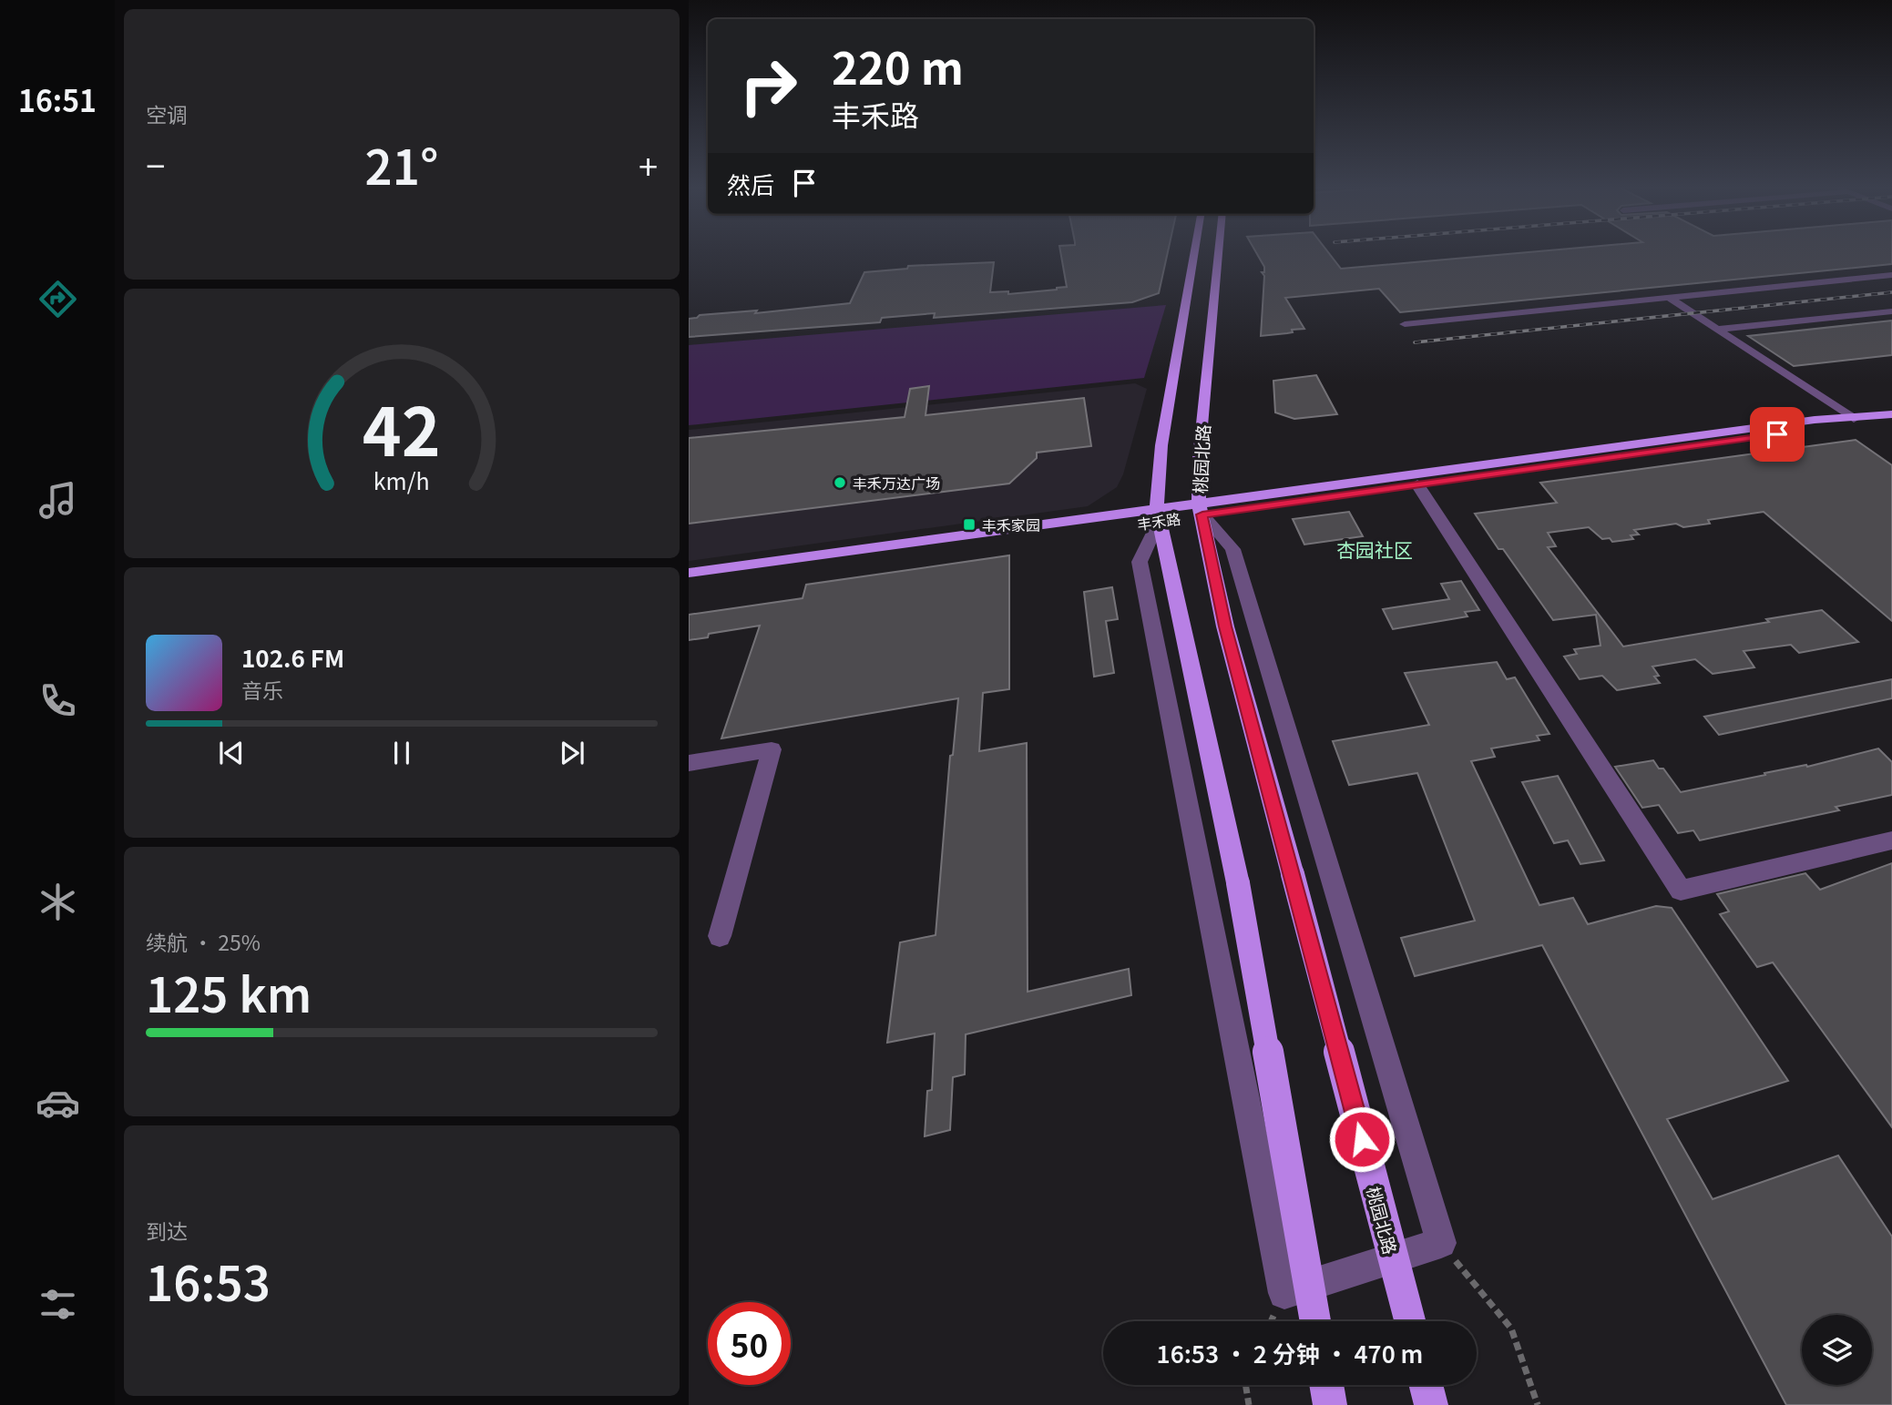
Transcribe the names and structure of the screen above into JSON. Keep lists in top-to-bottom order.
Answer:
{
  "streets": {
    "main road": ["桃园北路", "丰禾路"]
  },
  "crossings": [
    ["桃园北路", "丰禾路"]
  ],
  "districts": ["杏园社区"],
  "places": {
    "other": ["丰禾万达广场"],
    "transit": ["丰禾家园"]
  },
  "page": {
    "tabs": "16:51",
    "tile": [
      "空调",
      ["续航 · 25%", "125 km"],
      ["到达", "16:53"]
    ],
    "turn": ["220 m", "丰禾路"],
    "heat": ["−", "21°", "+"],
    "then": "然后",
    "song": ["102.6 FM", "音乐"],
    "limit": "50",
    "trip": "16:53 · 2 分钟 · 470 m",
    "gauge": ["42", "km/h"]
  }
}
